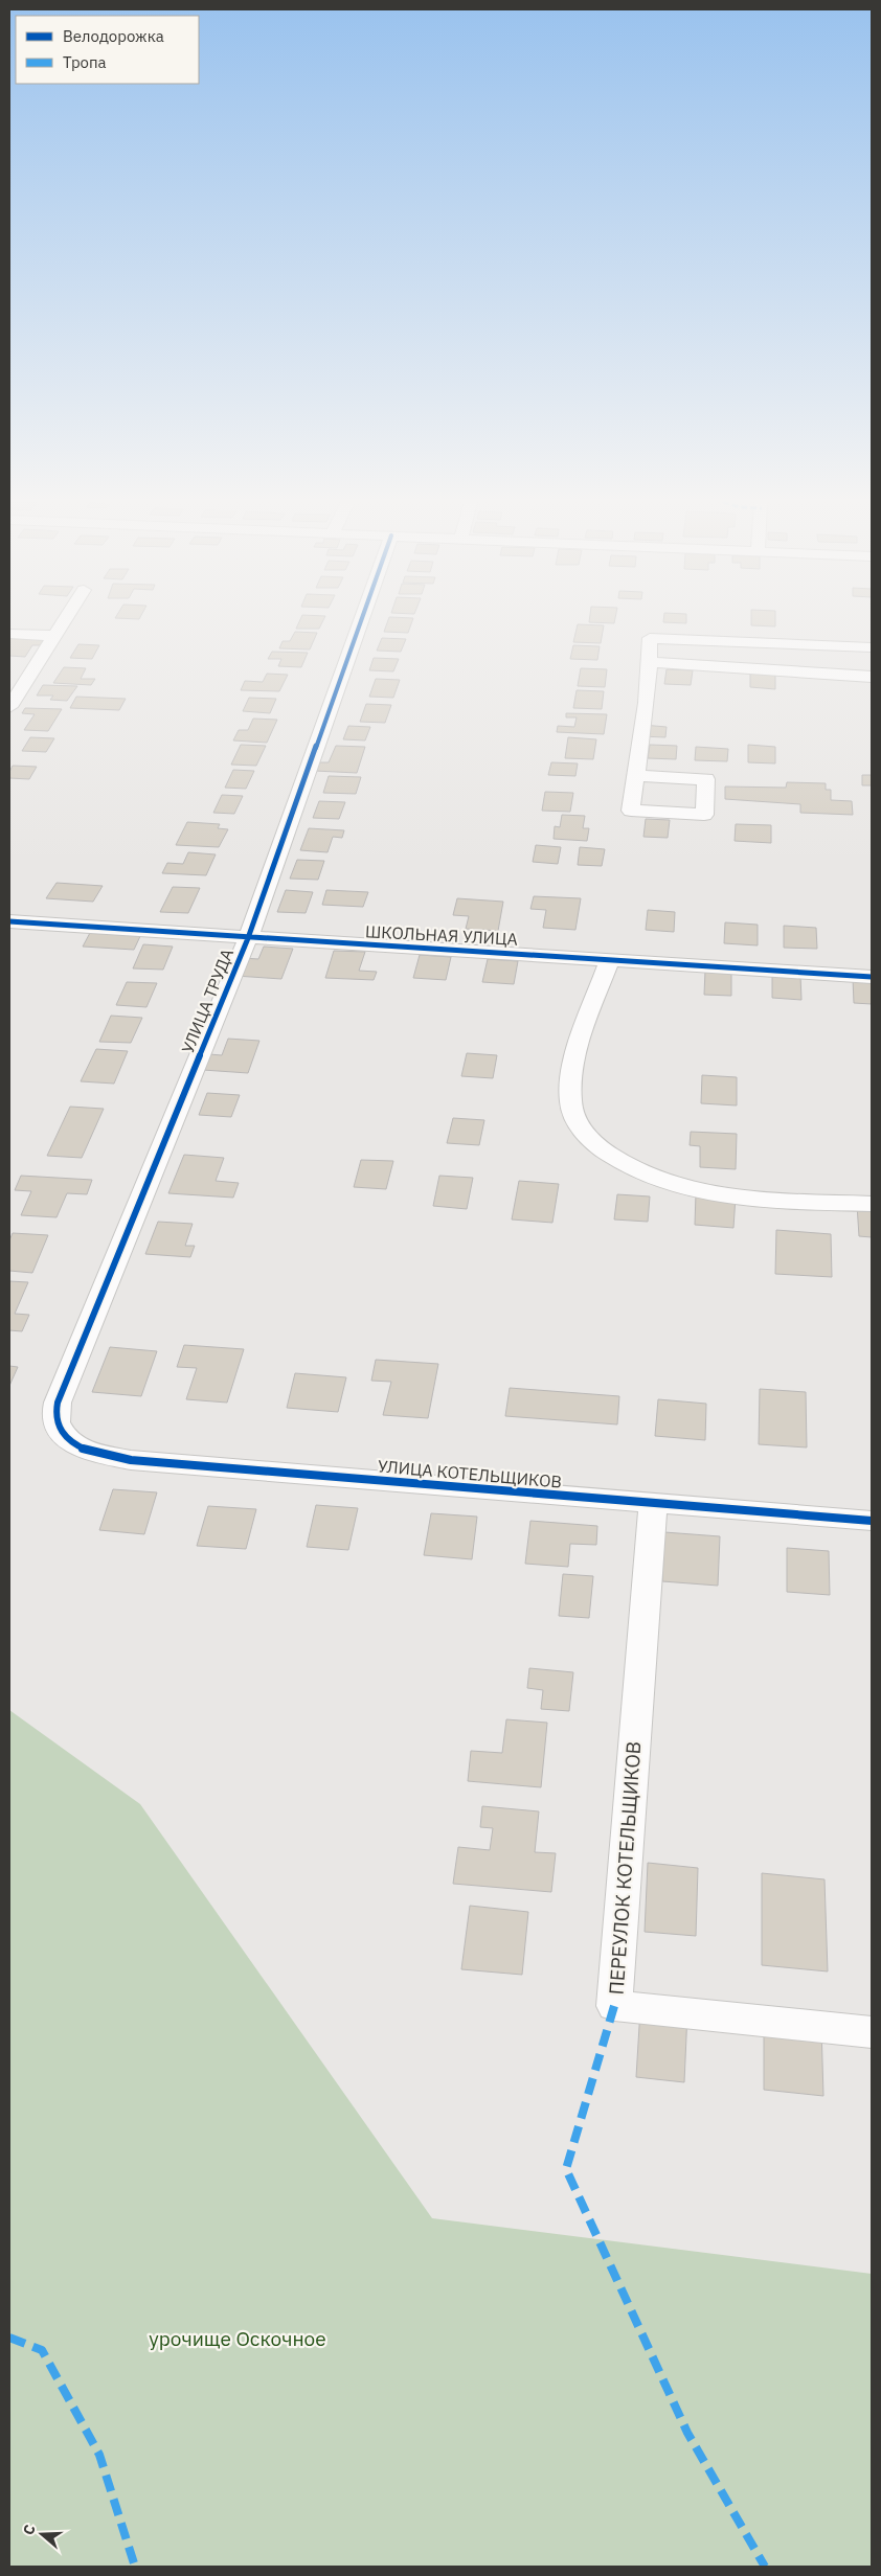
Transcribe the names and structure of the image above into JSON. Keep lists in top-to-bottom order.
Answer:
{
  "streets": {
    "street": [
      "ШКОЛЬНАЯ УЛИЦА",
      "УЛИЦА ТРУДА",
      "УЛИЦА КОТЕЛЬЩИКОВ",
      "ПЕРЕУЛОК КОТЕЛЬЩИКОВ"
    ]
  },
  "crossings": [
    ["ШКОЛЬНАЯ УЛИЦА", "УЛИЦА ТРУДА"],
    ["УЛИЦА ТРУДА", "УЛИЦА КОТЕЛЬЩИКОВ"],
    ["УЛИЦА КОТЕЛЬЩИКОВ", "ПЕРЕУЛОК КОТЕЛЬЩИКОВ"]
  ],
  "parks": ["урочище Оскочное"],
  "legend": ["Велодорожка", "Тропа"],
  "north": "left"
}
